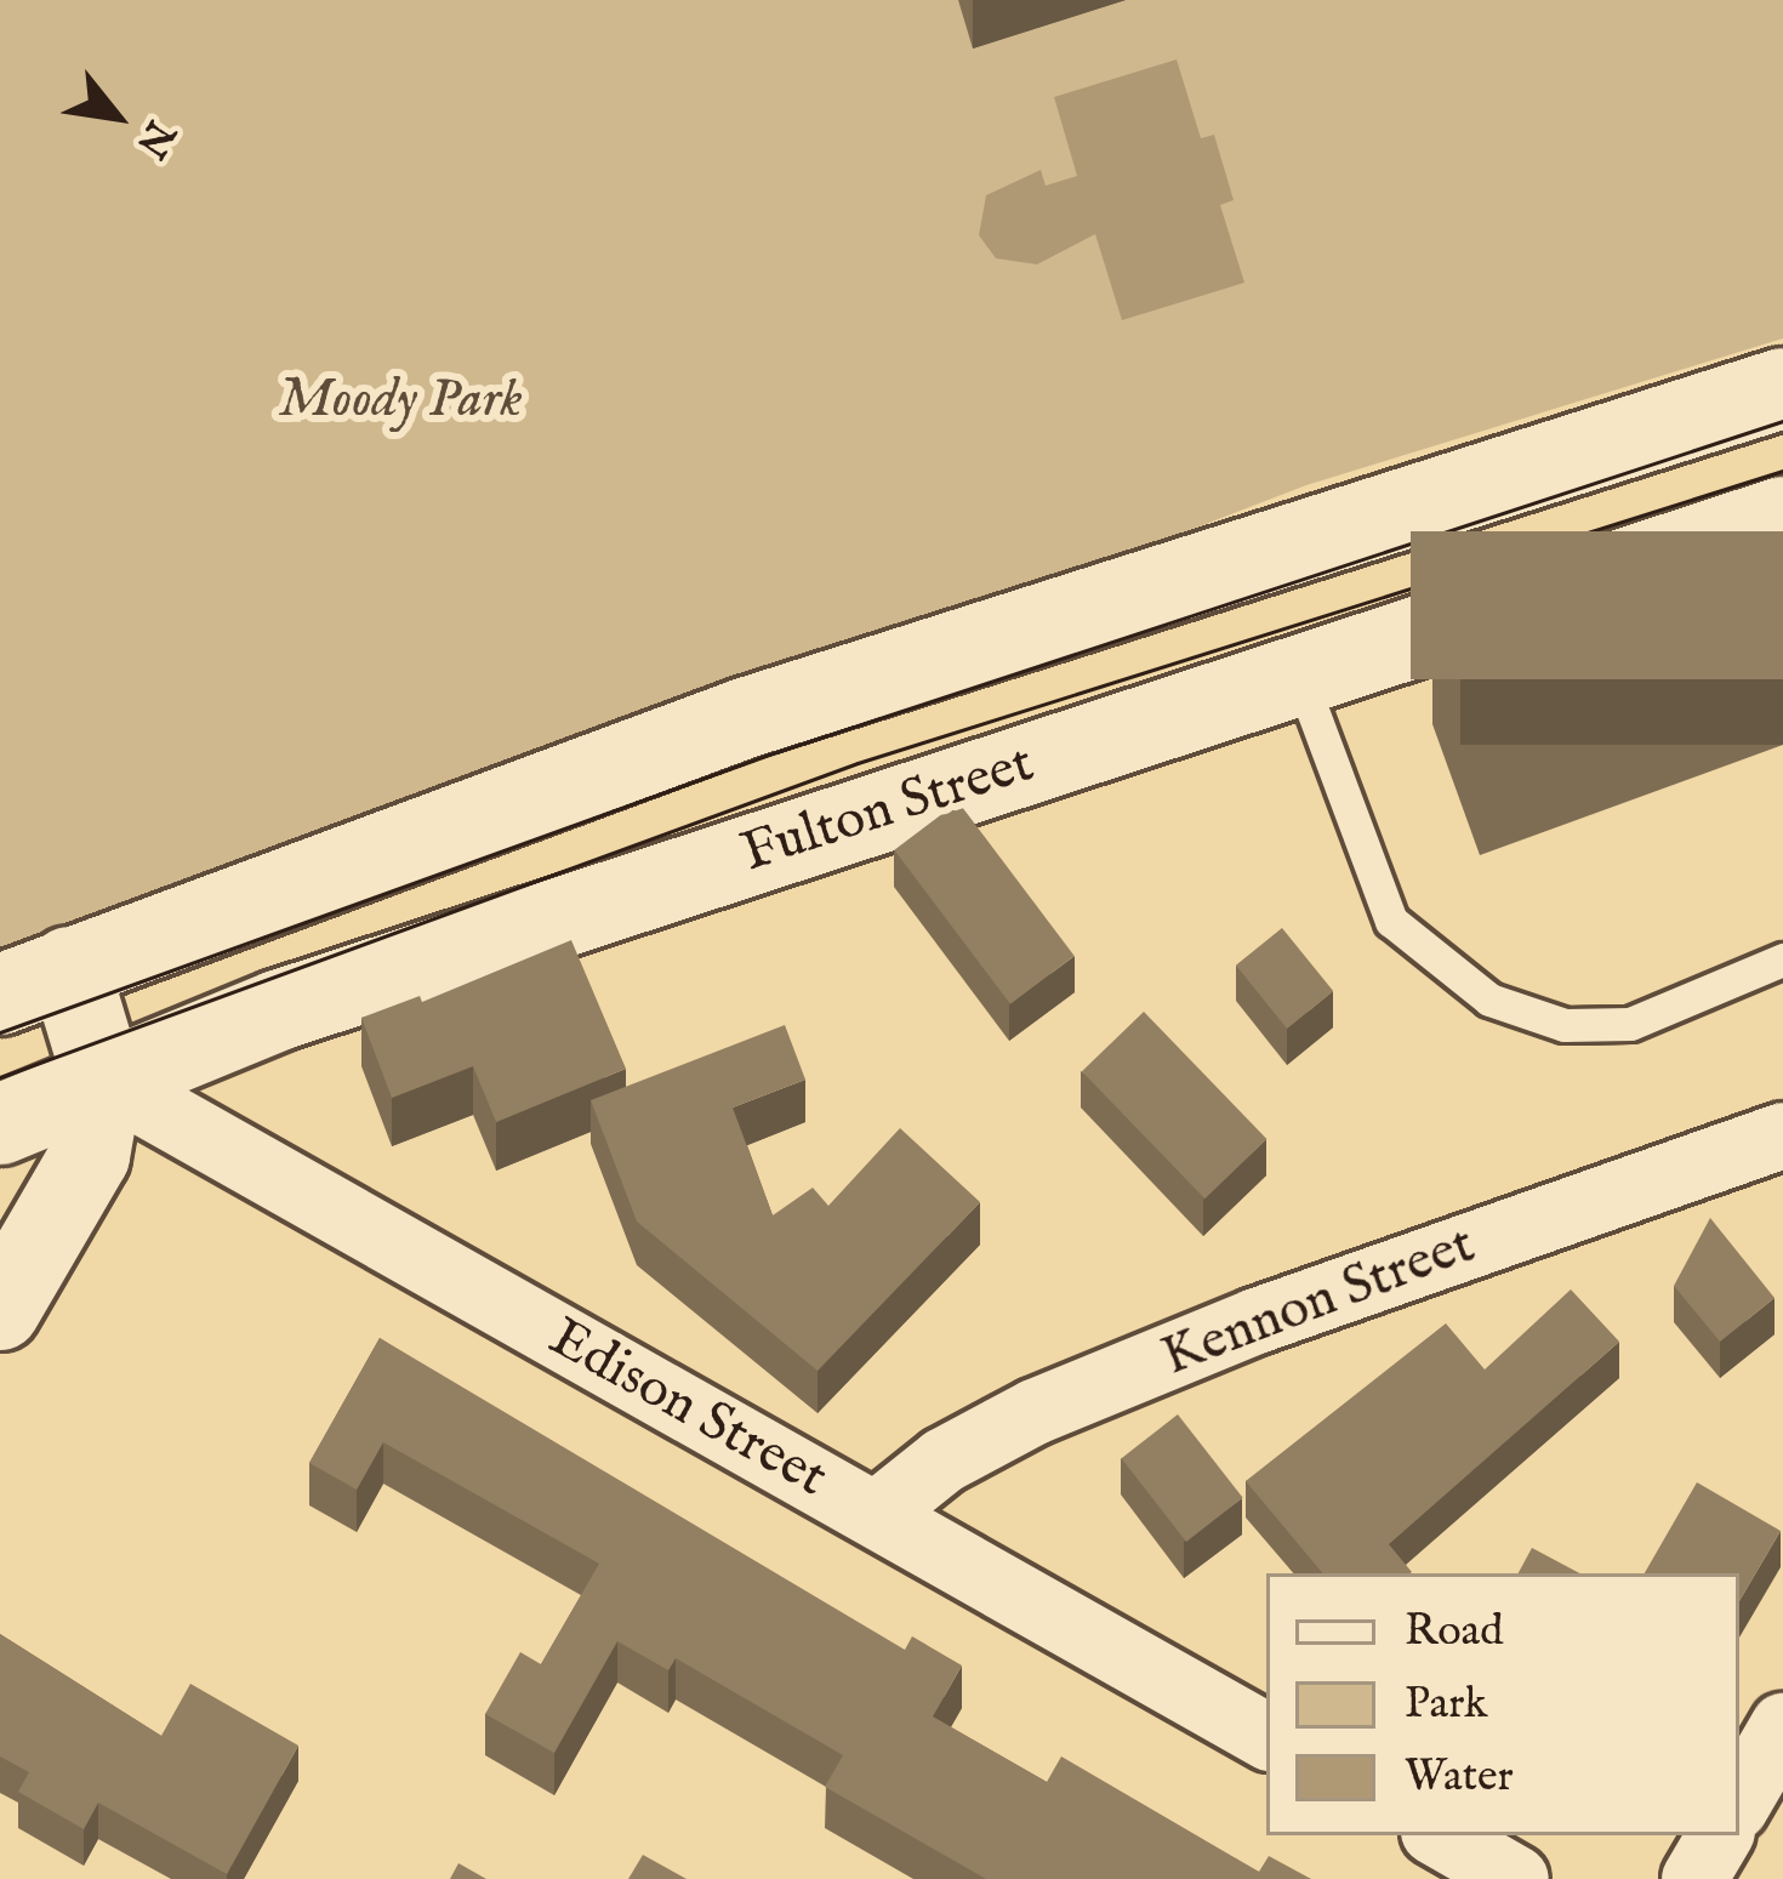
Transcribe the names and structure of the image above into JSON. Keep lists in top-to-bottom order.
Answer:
{
  "streets": {
    "main road": ["Fulton Street"],
    "street": ["Kennon Street", "Edison Street"]
  },
  "crossings": [
    ["Fulton Street", "Edison Street"],
    ["Kennon Street", "Edison Street"]
  ],
  "parks": ["Moody Park"],
  "legend": ["Road", "Park", "Water"],
  "north": "bottom right"
}
